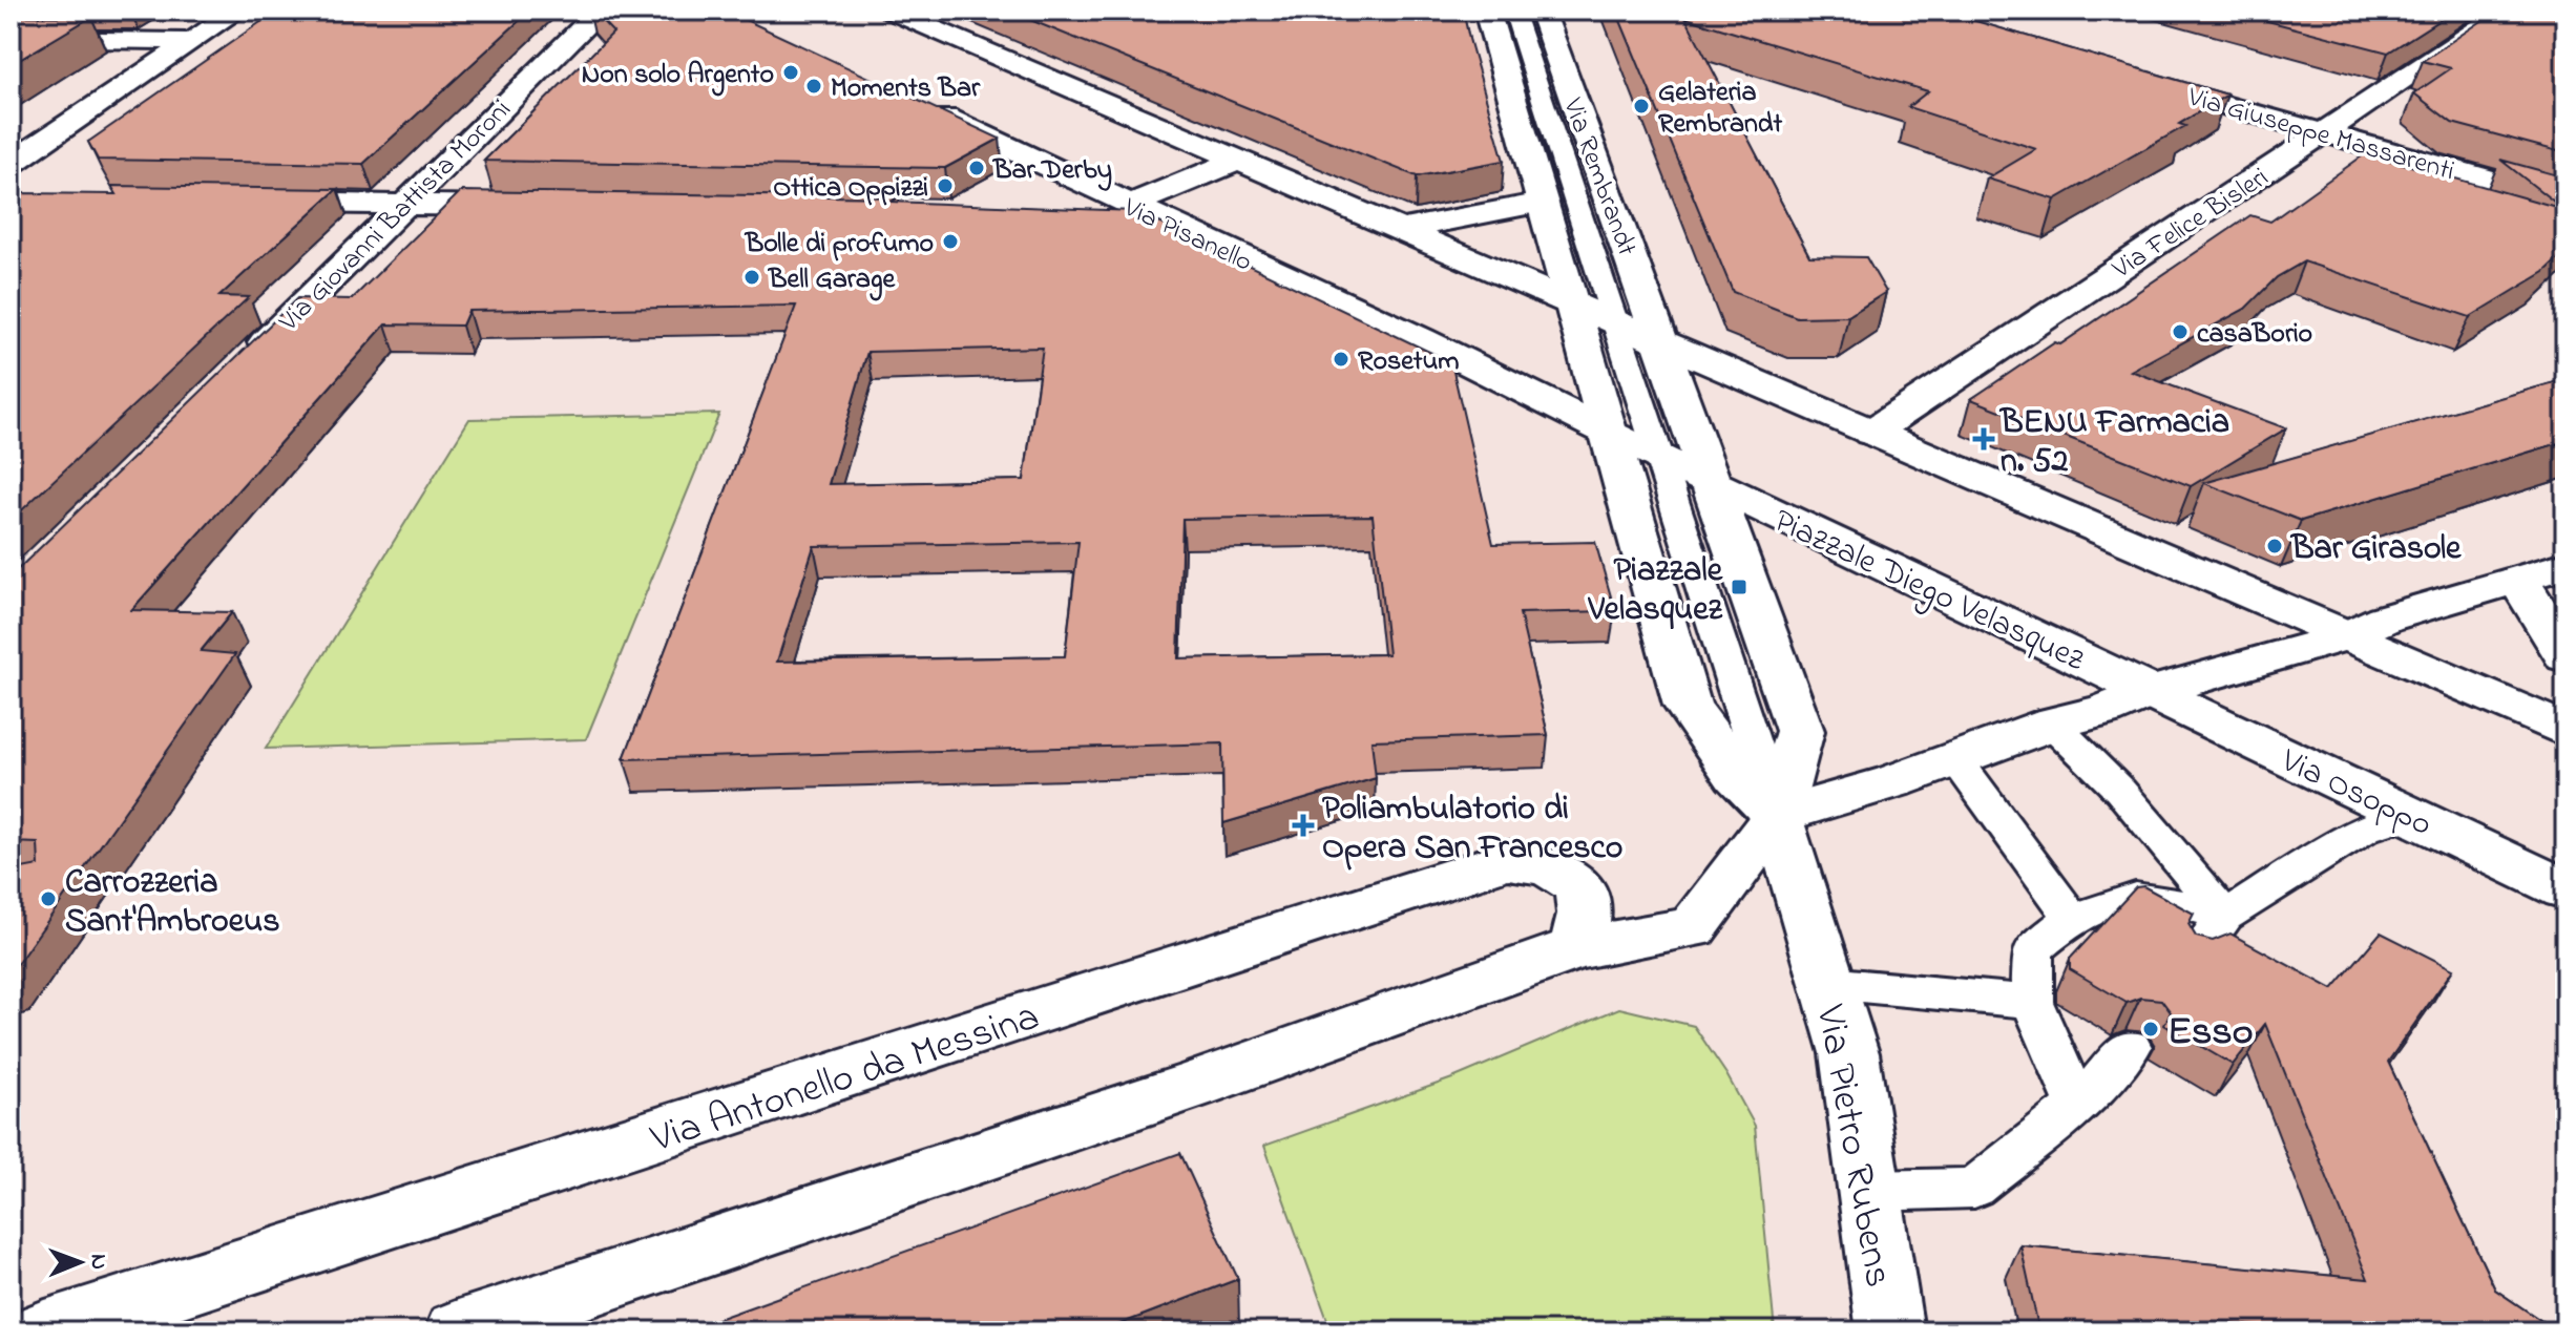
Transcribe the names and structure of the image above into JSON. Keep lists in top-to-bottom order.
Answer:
{
  "streets": {
    "street": [
      "Via Giuseppe Massarenti",
      "Via Rembrandt",
      "Via Giovanni Battista Moroni",
      "Via Felice Bisleri",
      "Via Pisanello",
      "Piazzale Diego Velasquez",
      "Via Osoppo",
      "Via Antonello da Messina",
      "Via Pietro Rubens"
    ]
  },
  "crossings": [
    ["Via Giuseppe Massarenti", "Via Felice Bisleri"],
    ["Via Rembrandt", "Piazzale Diego Velasquez"],
    ["Via Pisanello", "Piazzale Diego Velasquez"],
    ["Piazzale Diego Velasquez", "Via Osoppo"],
    ["Piazzale Diego Velasquez", "Via Pietro Rubens"]
  ],
  "places": {
    "other": [
      "Non solo Argento",
      "Moments Bar",
      "Gelateria Rembrandt",
      "Bar Derby",
      "Ottica Oppizzi",
      "Bolle di profumo",
      "Bell Garage",
      "casaBorio",
      "Rosetum",
      "Bar Girasole",
      "Carrozzeria Sant'Ambroeus",
      "Esso"
    ],
    "health": ["BENU Farmacia n. 52", "Poliambulatorio di Opera San Francesco"],
    "transit": ["Piazzale Velasquez"]
  },
  "north": "right"
}
